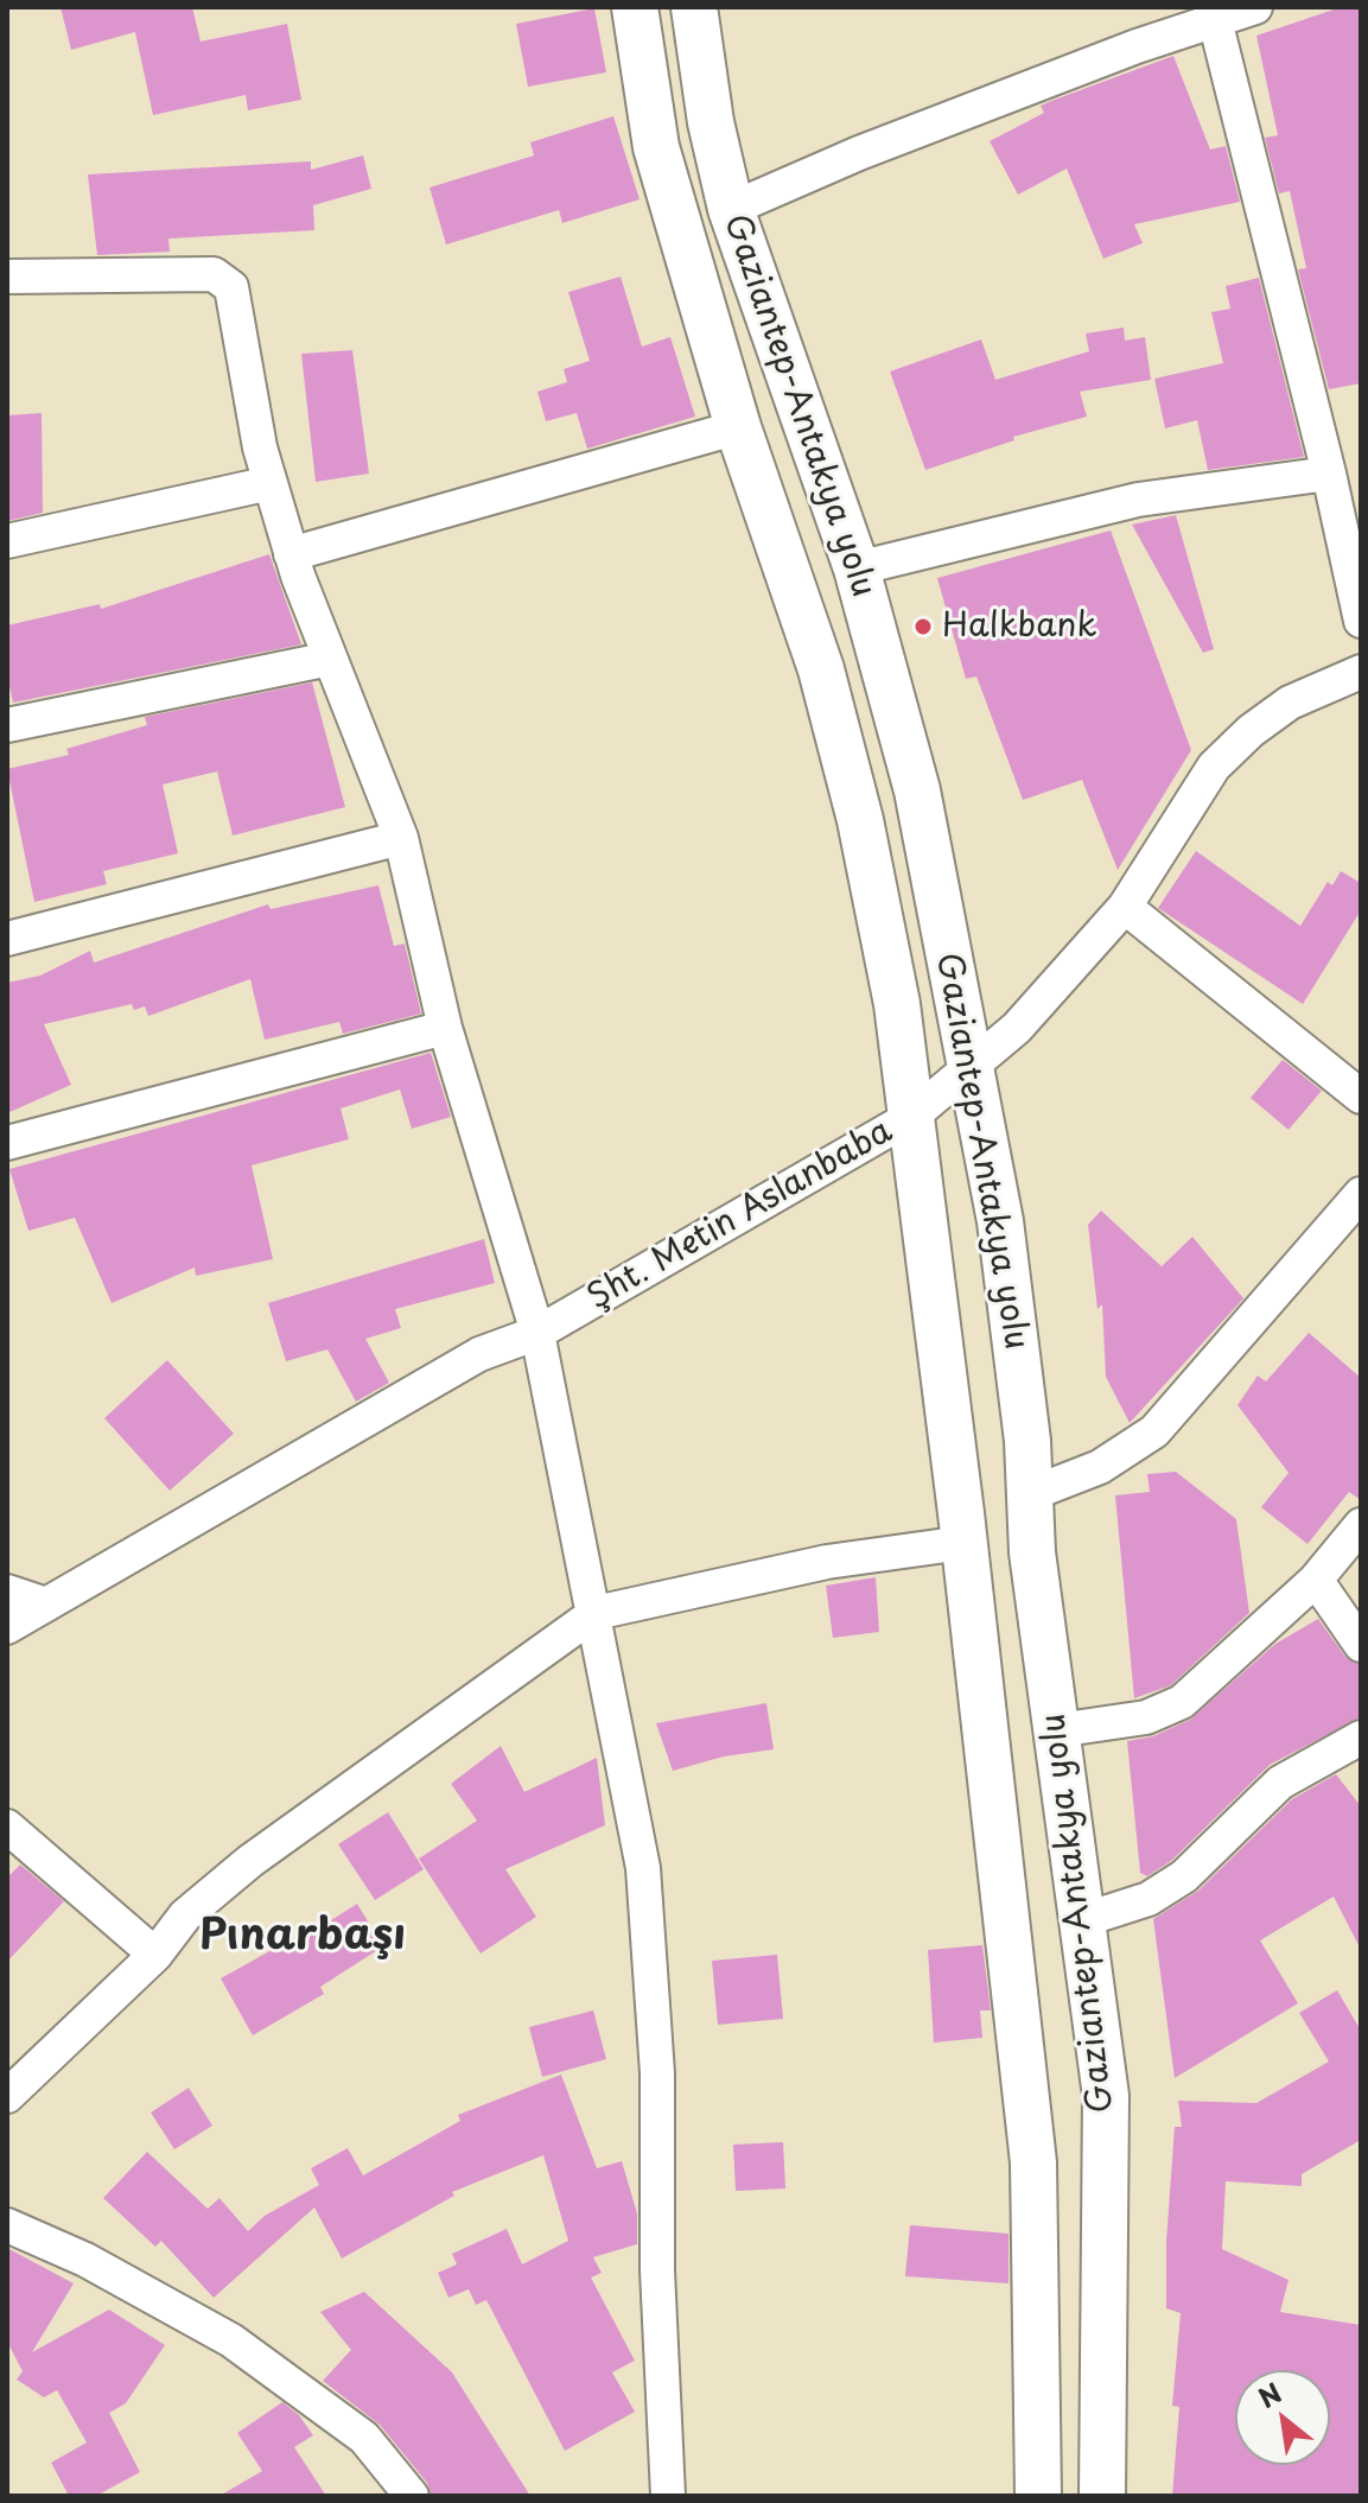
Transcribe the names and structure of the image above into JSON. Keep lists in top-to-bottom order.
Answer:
{
  "streets": {
    "main road": ["Gaziantep-Antakya yolu"],
    "street": ["Şht. Metin Aslanbaba"]
  },
  "crossings": [
    ["Gaziantep-Antakya yolu", "Şht. Metin Aslanbaba"]
  ],
  "districts": ["Pınarbaşı"],
  "places": ["Halkbank"],
  "north": "top left"
}
